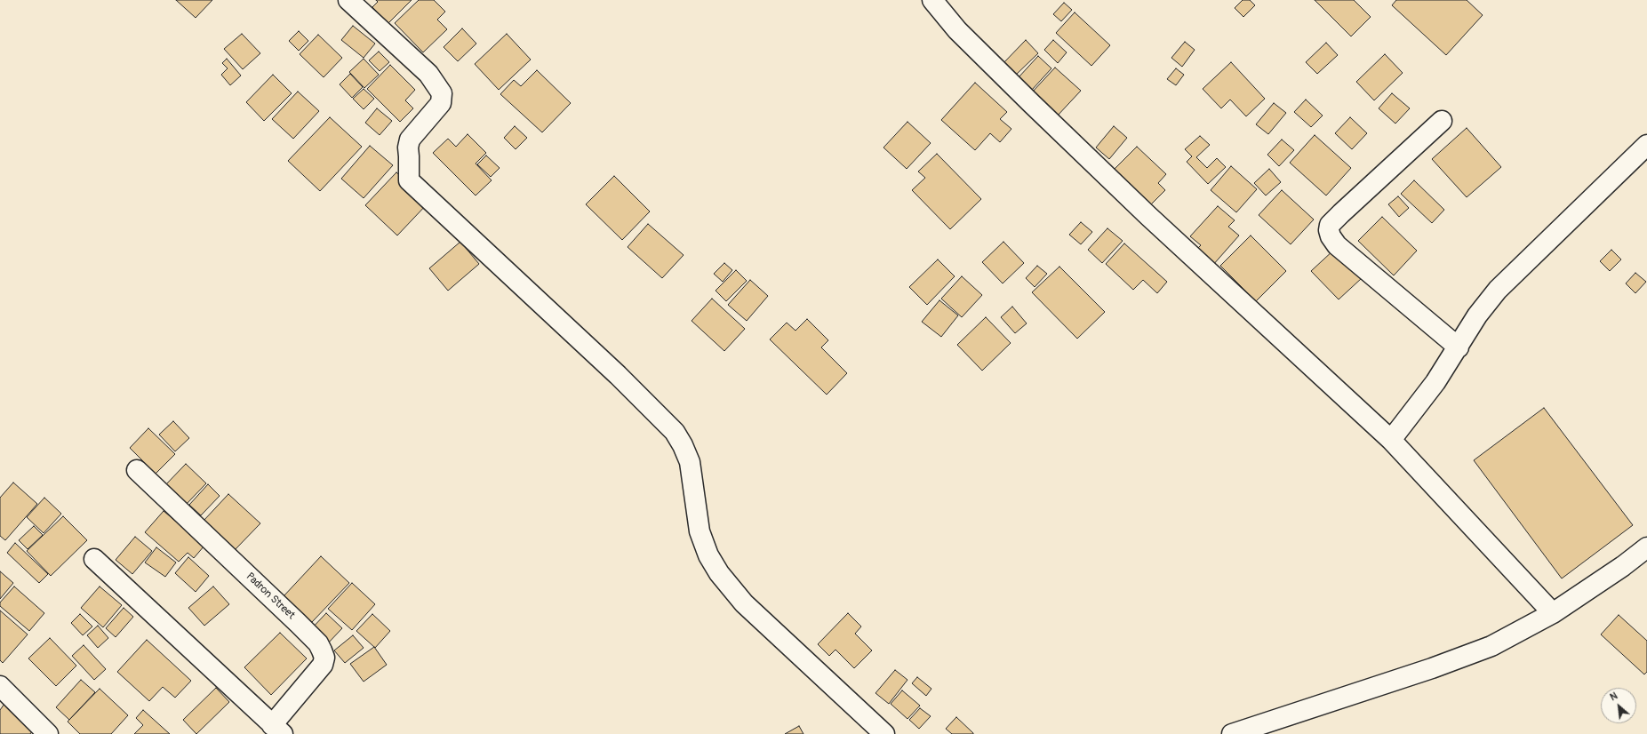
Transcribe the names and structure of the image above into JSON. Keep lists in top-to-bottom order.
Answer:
{
  "streets": {
    "street": ["Padron Street"]
  },
  "north": "top left"
}
